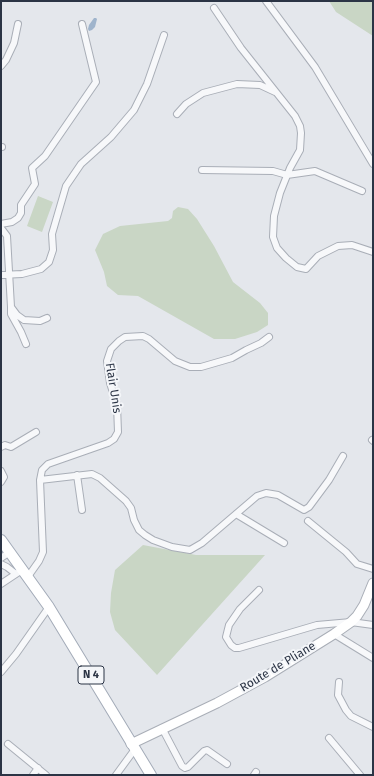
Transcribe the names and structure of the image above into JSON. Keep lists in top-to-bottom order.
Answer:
{
  "streets": {
    "main road": ["N 4"],
    "street": ["Flair Unis", "Route de Pliane"]
  },
  "crossings": [
    ["Route de Pliane", "N 4"]
  ]
}
